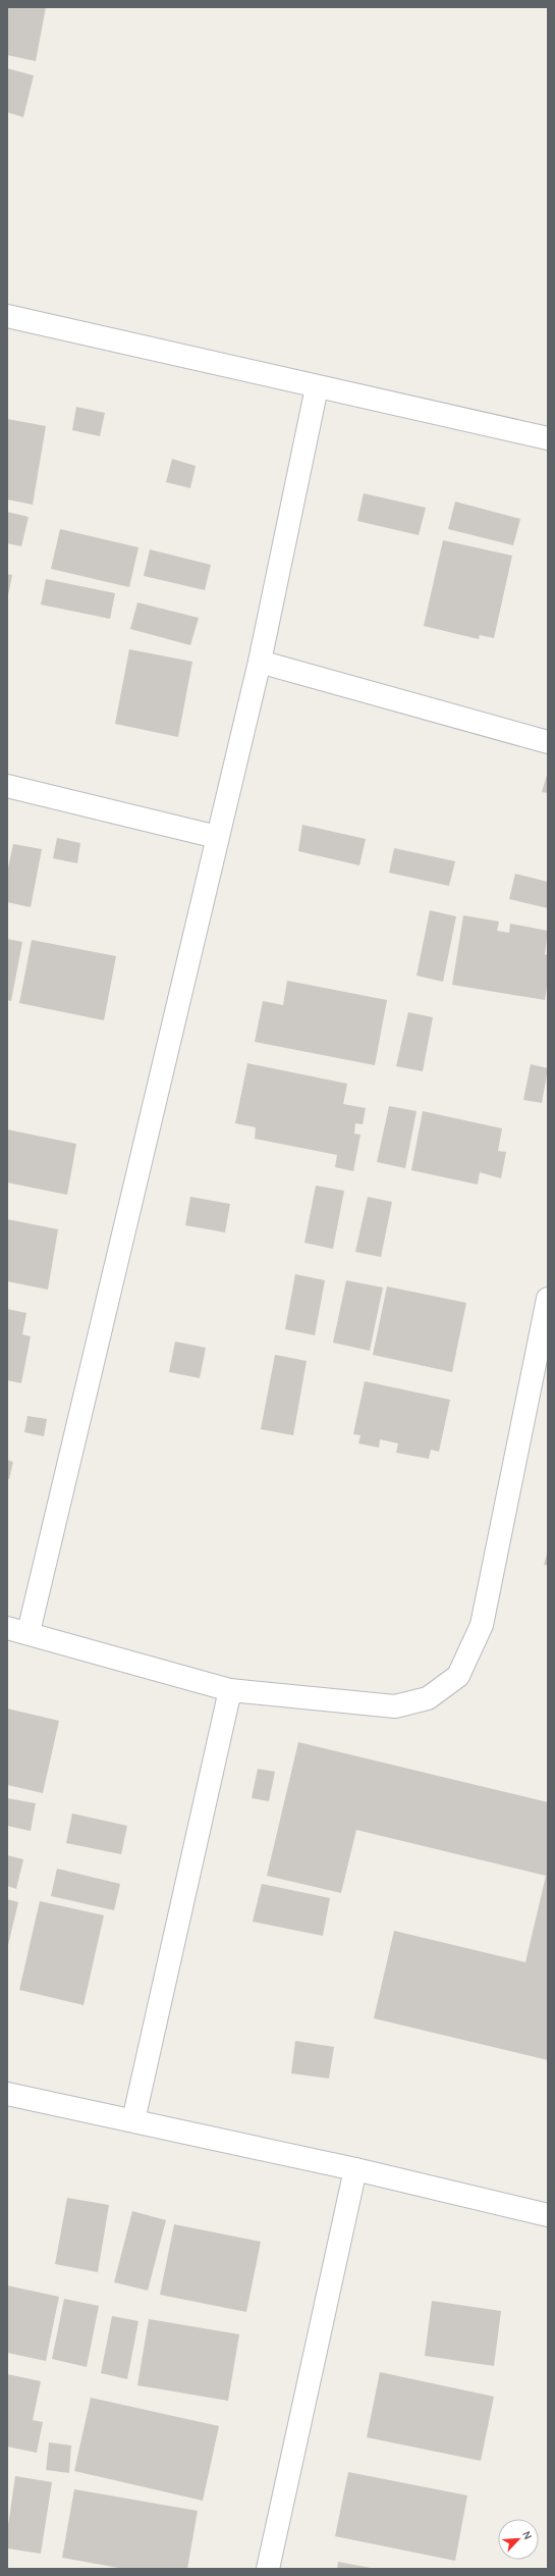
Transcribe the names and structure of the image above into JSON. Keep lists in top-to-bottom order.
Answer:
{
  "north": "top right"
}
